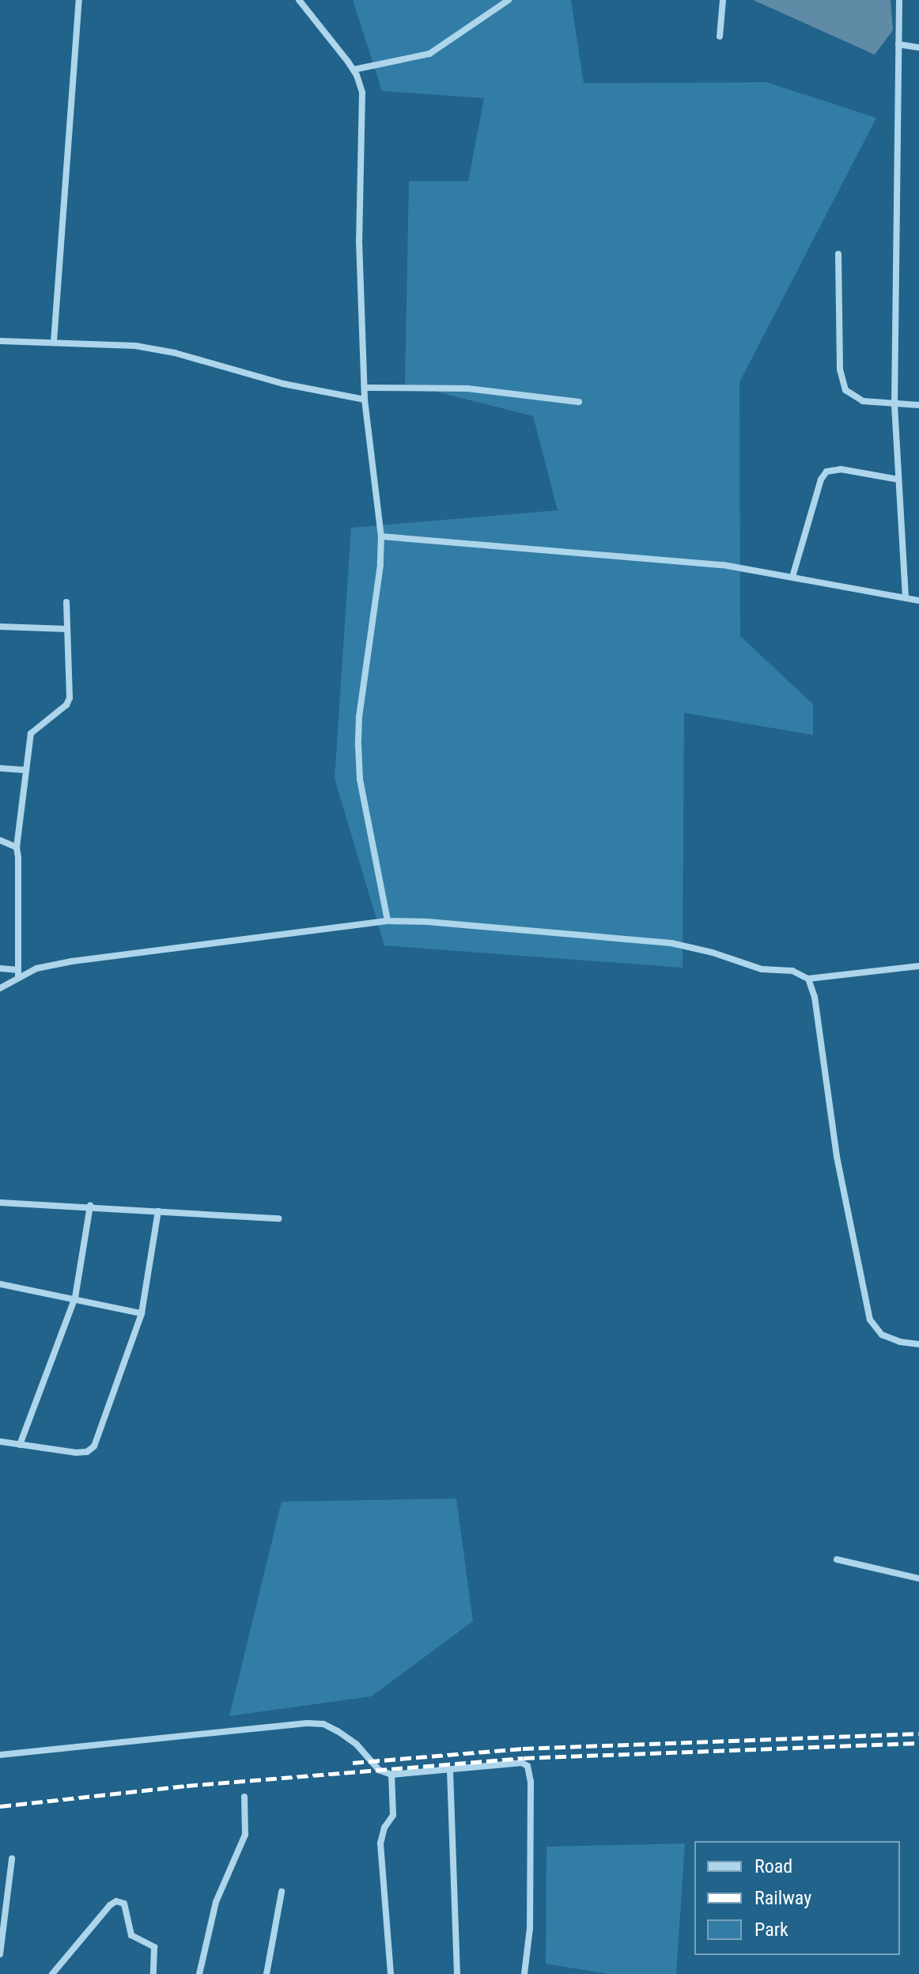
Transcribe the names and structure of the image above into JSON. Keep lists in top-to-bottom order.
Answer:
{
  "legend": ["Road", "Railway", "Park"]
}
